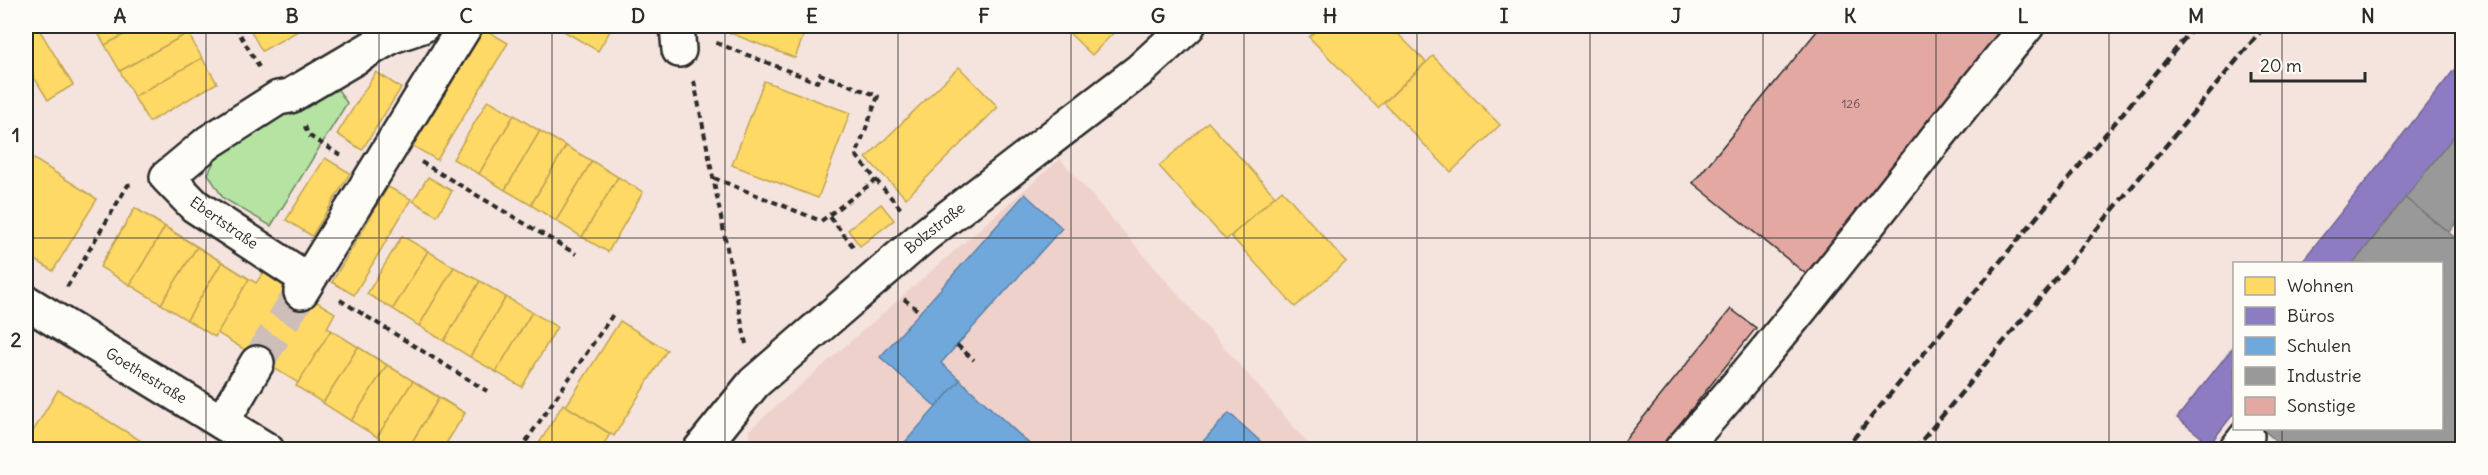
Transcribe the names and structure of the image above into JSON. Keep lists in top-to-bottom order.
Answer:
{
  "streets": {
    "street": ["Ebertstraße", "Bolzstraße", "Goethestraße"]
  },
  "house_numbers": ["126"],
  "legend": [
    "Wohnen",
    "Büros",
    "Schulen",
    "Industrie",
    "Sonstige"
  ],
  "scale_bar": "20 m",
  "grid": {
    "columns": [
      "A",
      "B",
      "C",
      "D",
      "E",
      "F",
      "G",
      "H",
      "I",
      "J",
      "K",
      "L",
      "M",
      "N"
    ],
    "rows": ["1", "2"]
  }
}
